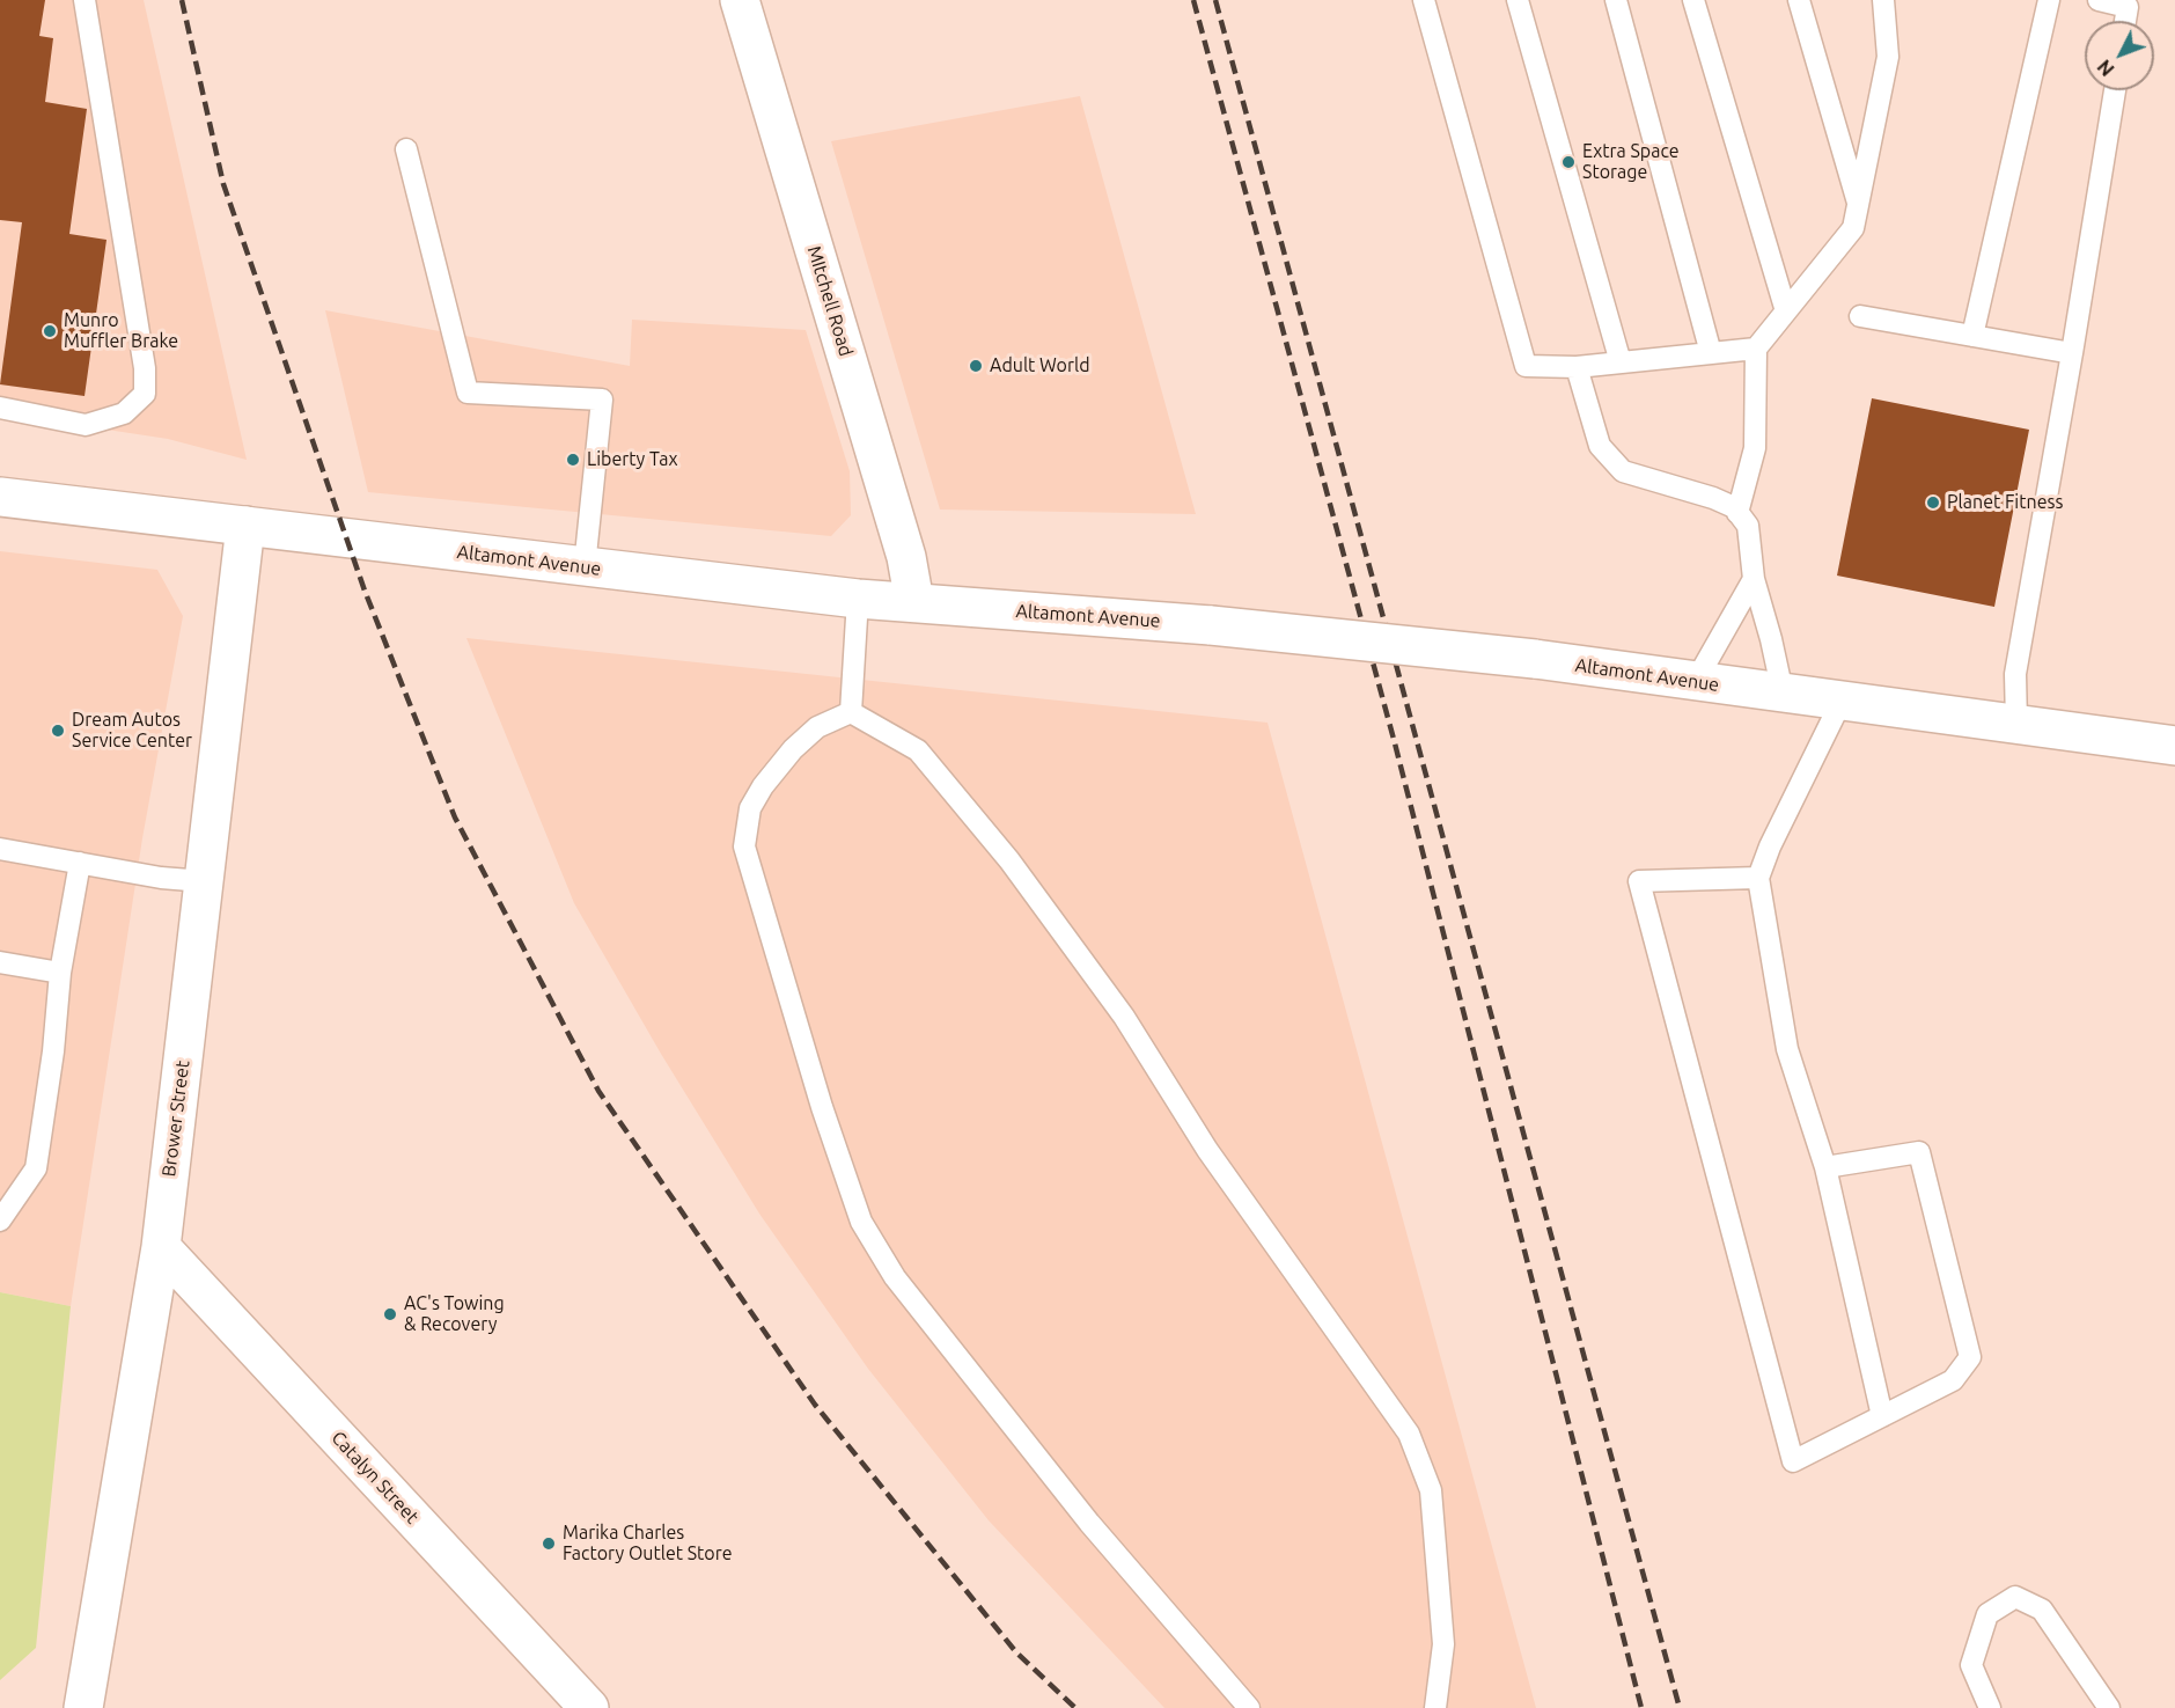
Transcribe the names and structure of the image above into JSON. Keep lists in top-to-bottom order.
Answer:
{
  "streets": {
    "street": [
      "MItchell Road",
      "Altamont Avenue",
      "Brower Street",
      "Catalyn Street"
    ]
  },
  "crossings": [
    ["MItchell Road", "Altamont Avenue"],
    ["Altamont Avenue", "Brower Street"],
    ["Brower Street", "Catalyn Street"]
  ],
  "places": [
    "Extra Space Storage",
    "Munro Muffler Brake",
    "Adult World",
    "Liberty Tax",
    "Planet Fitness",
    "Dream Autos Service Center",
    "AC's Towing & Recovery",
    "Marika Charles Factory Outlet Store"
  ],
  "north": "bottom left"
}
